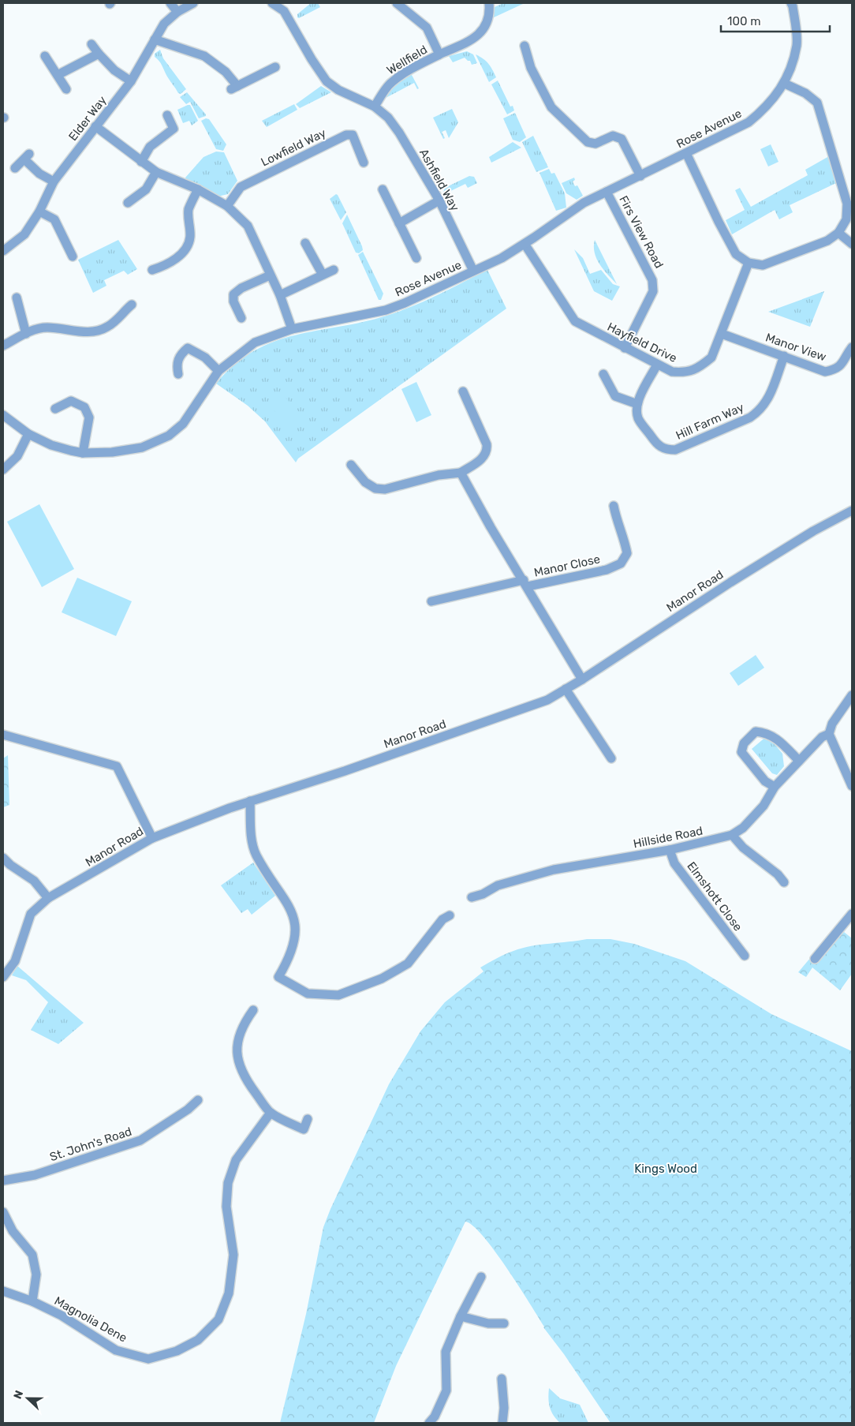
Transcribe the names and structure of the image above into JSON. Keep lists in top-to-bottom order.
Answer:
{
  "streets": {
    "street": [
      "Wellfield",
      "Elder Way",
      "Rose Avenue",
      "Lowfield Way",
      "Ashfield Way",
      "Firs View Road",
      "Hayfield Drive",
      "Manor View",
      "Hill Farm Way",
      "Manor Close",
      "Manor Road",
      "Hillside Road",
      "Elmshott Close",
      "St. John's Road",
      "Magnolia Dene"
    ]
  },
  "crossings": [
    ["Wellfield", "Ashfield Way"],
    ["Rose Avenue", "Ashfield Way"],
    ["Rose Avenue", "Firs View Road"],
    ["Rose Avenue", "Hayfield Drive"],
    ["Firs View Road", "Hayfield Drive"],
    ["Hayfield Drive", "Manor View"],
    ["Manor View", "Hill Farm Way"],
    ["Manor Close", "Manor Road"],
    ["Hillside Road", "Elmshott Close"]
  ],
  "parks": ["Kings Wood"],
  "scale_bar": "100 m",
  "north": "left"
}
